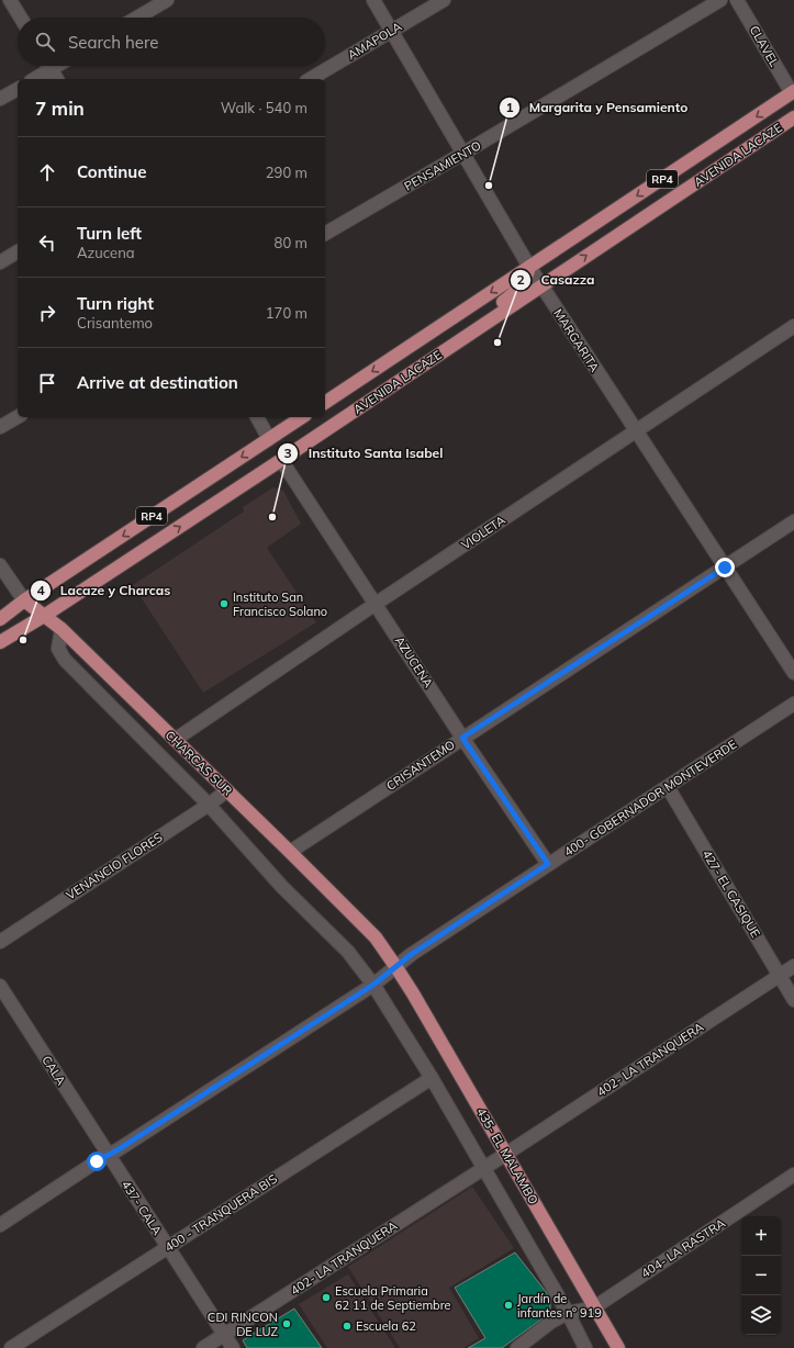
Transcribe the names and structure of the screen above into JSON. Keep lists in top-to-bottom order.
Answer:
{
  "streets": {
    "main road": [
      "AVENIDA LACAZE",
      "RP4",
      "CHARCAS SUR",
      "435- EL MALAMBO"
    ],
    "street": [
      "AMAPOLA",
      "CLAVEL",
      "PENSAMIENTO",
      "MARGARITA",
      "VIOLETA",
      "AZUCENA",
      "CRISANTEMO",
      "400- GOBERNADOR MONTEVERDE",
      "VENANCIO FLORES",
      "427- EL CASIQUE",
      "402- LA TRANQUERA",
      "CALA",
      "437- CALA",
      "400 - TRANQUERA BIS",
      "404- LA RASTRA"
    ]
  },
  "crossings": [
    ["AMAPOLA", "MARGARITA"],
    ["CLAVEL", "AVENIDA LACAZE"],
    ["AVENIDA LACAZE", "MARGARITA"],
    ["AVENIDA LACAZE", "AZUCENA"],
    ["AVENIDA LACAZE", "CHARCAS SUR"],
    ["PENSAMIENTO", "MARGARITA"],
    ["RP4", "CHARCAS SUR"],
    ["MARGARITA", "VIOLETA"],
    ["MARGARITA", "CRISANTEMO"],
    ["VIOLETA", "AZUCENA"],
    ["VIOLETA", "CHARCAS SUR"],
    ["AZUCENA", "CRISANTEMO"],
    ["AZUCENA", "400- GOBERNADOR MONTEVERDE"],
    ["CHARCAS SUR", "CRISANTEMO"],
    ["CHARCAS SUR", "400- GOBERNADOR MONTEVERDE"],
    ["CHARCAS SUR", "VENANCIO FLORES"],
    ["CHARCAS SUR", "435- EL MALAMBO"],
    ["400- GOBERNADOR MONTEVERDE", "427- EL CASIQUE"],
    ["400- GOBERNADOR MONTEVERDE", "CALA"],
    ["400- GOBERNADOR MONTEVERDE", "435- EL MALAMBO"],
    ["400- GOBERNADOR MONTEVERDE", "437- CALA"],
    ["427- EL CASIQUE", "402- LA TRANQUERA"],
    ["402- LA TRANQUERA", "435- EL MALAMBO"],
    ["402- LA TRANQUERA", "437- CALA"],
    ["CALA", "437- CALA"],
    ["435- EL MALAMBO", "404- LA RASTRA"],
    ["437- CALA", "400 - TRANQUERA BIS"]
  ],
  "places": [
    "Margarita y Pensamiento",
    "Casazza",
    "Instituto Santa Isabel",
    "Instituto San Francisco Solano",
    "Lacaze y Charcas",
    "Escuela Primaria 62 11 de Septiembre",
    "Jardín de infantes n° 919",
    "CDI RINCON DE LUZ",
    "Escuela 62"
  ],
  "page": {
    "search": "Search here",
    "heading": ["7 min", "Walk · 540 m"],
    "list": [
      ["Continue", "290 m"],
      ["Turn left", "Azucena", "80 m"],
      ["Turn right", "Crisantemo", "170 m"],
      "Arrive at destination"
    ],
    "map_buttons": ["+", "−"]
  }
}
